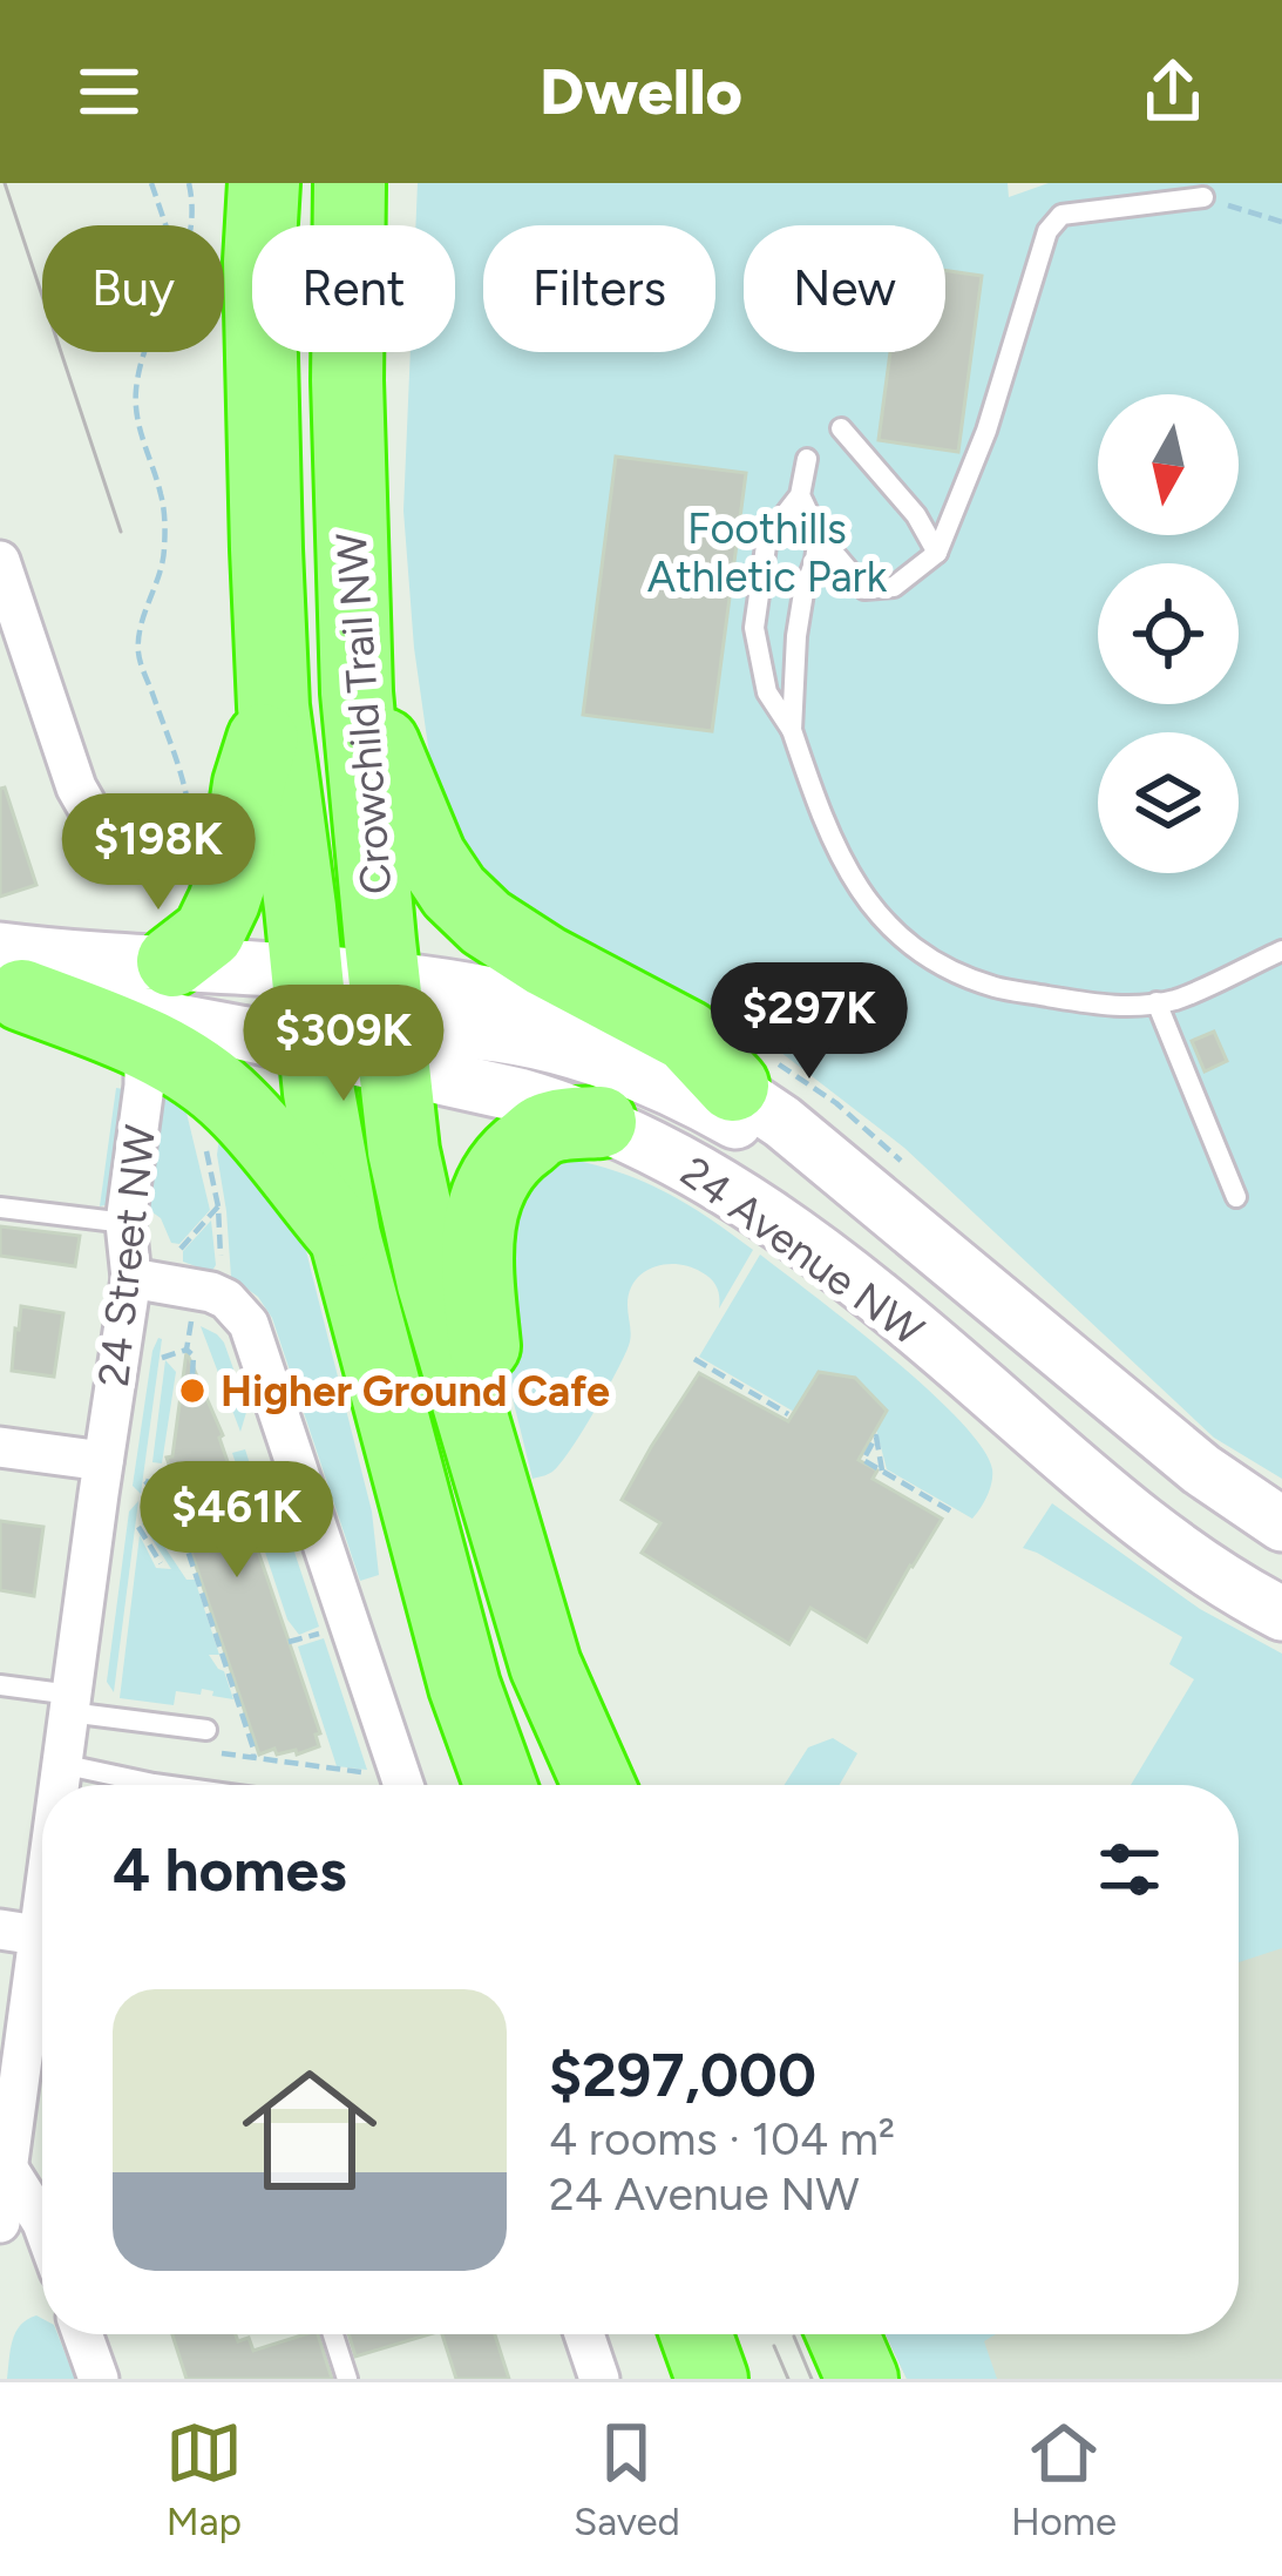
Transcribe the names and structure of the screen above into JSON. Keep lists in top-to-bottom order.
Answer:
{
  "streets": {
    "highway": ["Crowchild Trail NW"],
    "street": ["24 Avenue NW", "24 Street NW"]
  },
  "crossings": [
    ["Crowchild Trail NW", "24 Avenue NW"]
  ],
  "parks": ["Foothills Athletic Park"],
  "places": ["Higher Ground Cafe"],
  "north": "bottom",
  "page": {
    "header": "Dwello",
    "chip": [
      "Buy",
      "Rent",
      "Filters",
      "New"
    ],
    "price": [
      "$198K",
      "$297K",
      "$309K",
      "$461K"
    ],
    "heading": "4 homes",
    "list": [
      {
        "name": "$297,000",
        "note": "4 rooms · 104 m² · 24 Avenue NW"
      }
    ],
    "tabs": ["Map", "Saved", "Home"]
  }
}
